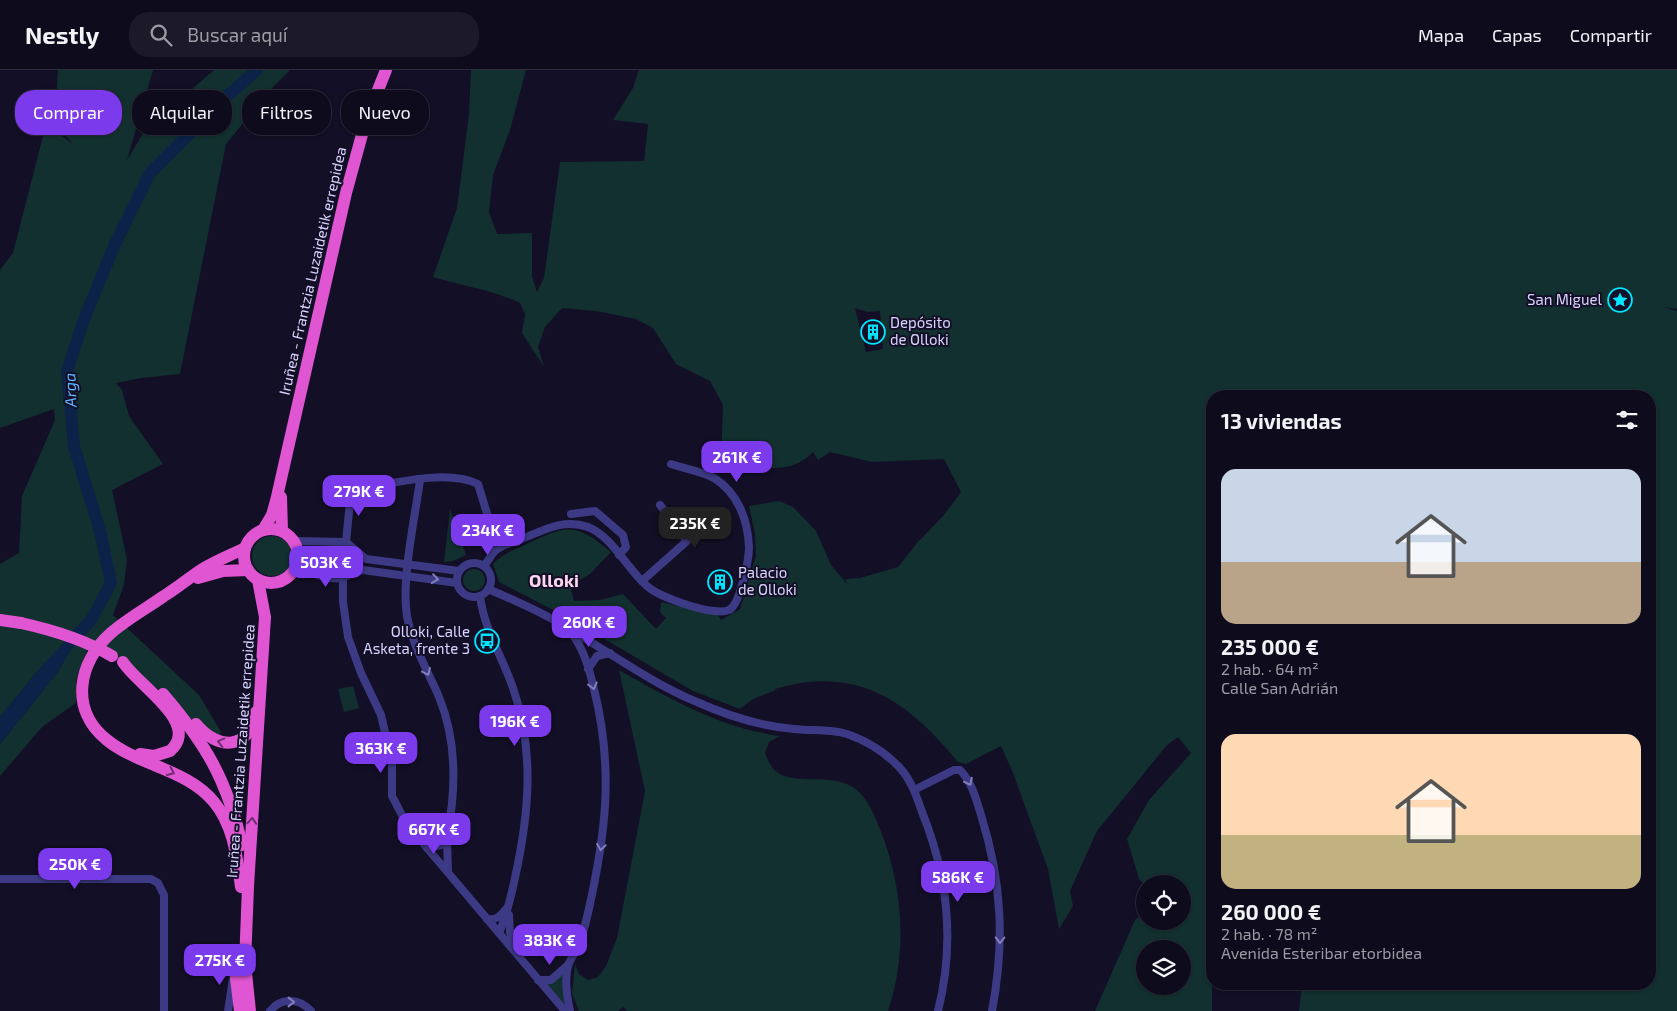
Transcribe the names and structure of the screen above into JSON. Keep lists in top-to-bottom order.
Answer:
{
  "streets": {
    "highway": ["Iruñea - Frantzia Luzaidetik errepidea"]
  },
  "districts": ["Olloki"],
  "water": ["Arga"],
  "places": {
    "place": ["San Miguel"],
    "building": ["Depósito de Olloki", "Palacio de Olloki"],
    "bus stop": ["Olloki, Calle Asketa, frente 3"]
  },
  "page": {
    "header": "Nestly",
    "search": "Buscar aquí",
    "nav": ["Mapa", "Capas", "Compartir"],
    "chip": [
      "Comprar",
      "Alquilar",
      "Filtros",
      "Nuevo"
    ],
    "heading": "13 viviendas",
    "price": [
      "261K €",
      "279K €",
      "235K €",
      "234K €",
      "503K €",
      "260K €",
      "196K €",
      "363K €",
      "667K €",
      "250K €",
      "586K €",
      "383K €",
      "275K €"
    ],
    "list": [
      {
        "name": "235 000 €",
        "note": "2 hab. · 64 m² · Calle San Adrián"
      },
      {
        "name": "260 000 €",
        "note": "2 hab. · 78 m² · Avenida Esteribar etorbidea"
      }
    ]
  }
}
